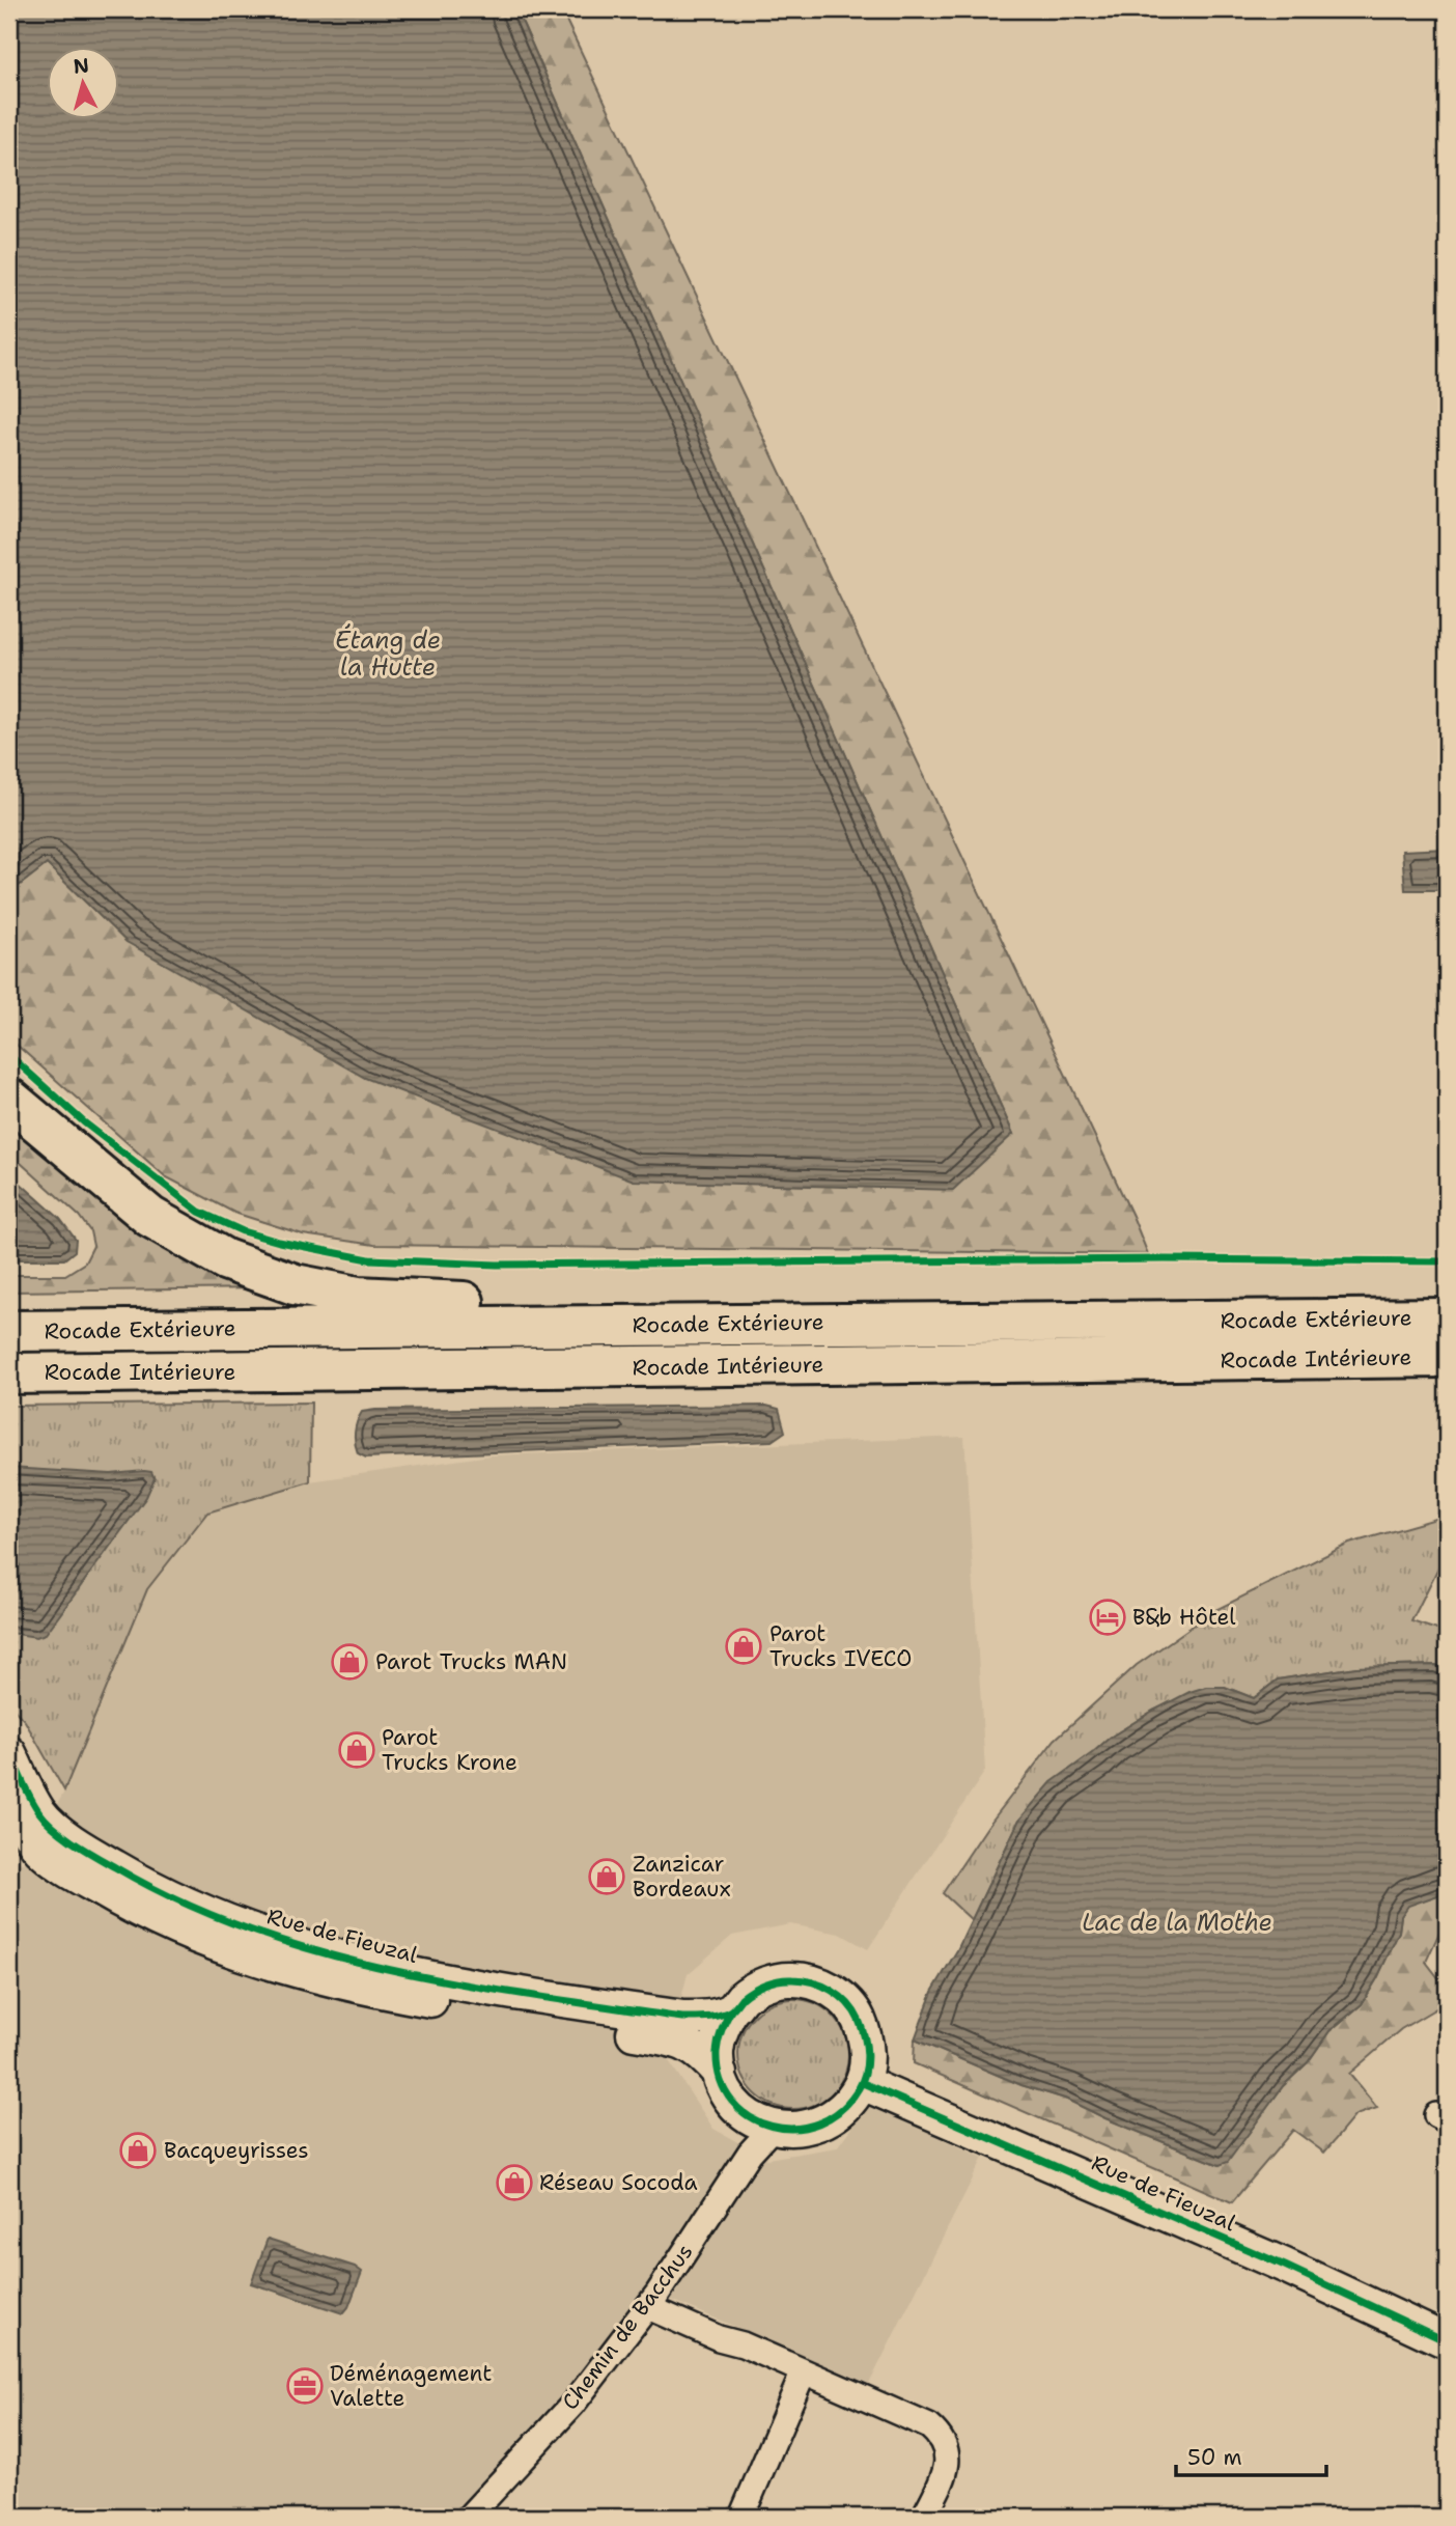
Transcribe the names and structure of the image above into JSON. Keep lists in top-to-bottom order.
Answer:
{
  "streets": {
    "highway": ["Rocade Extérieure", "Rocade Intérieure"],
    "street": ["Rue de Fieuzal", "Chemin de Bacchus"]
  },
  "crossings": [
    ["Rue de Fieuzal", "Chemin de Bacchus"]
  ],
  "water": ["Étang de la Hutte", "Lac de la Mothe"],
  "places": {
    "hotel": ["B&b Hôtel"],
    "shop": [
      "Parot Trucks IVECO",
      "Parot Trucks MAN",
      "Parot Trucks Krone",
      "Zanzicar Bordeaux",
      "Bacqueyrisses",
      "Réseau Socoda"
    ],
    "office": ["Déménagement Valette"]
  },
  "scale_bar": "50 m",
  "north": "top"
}
